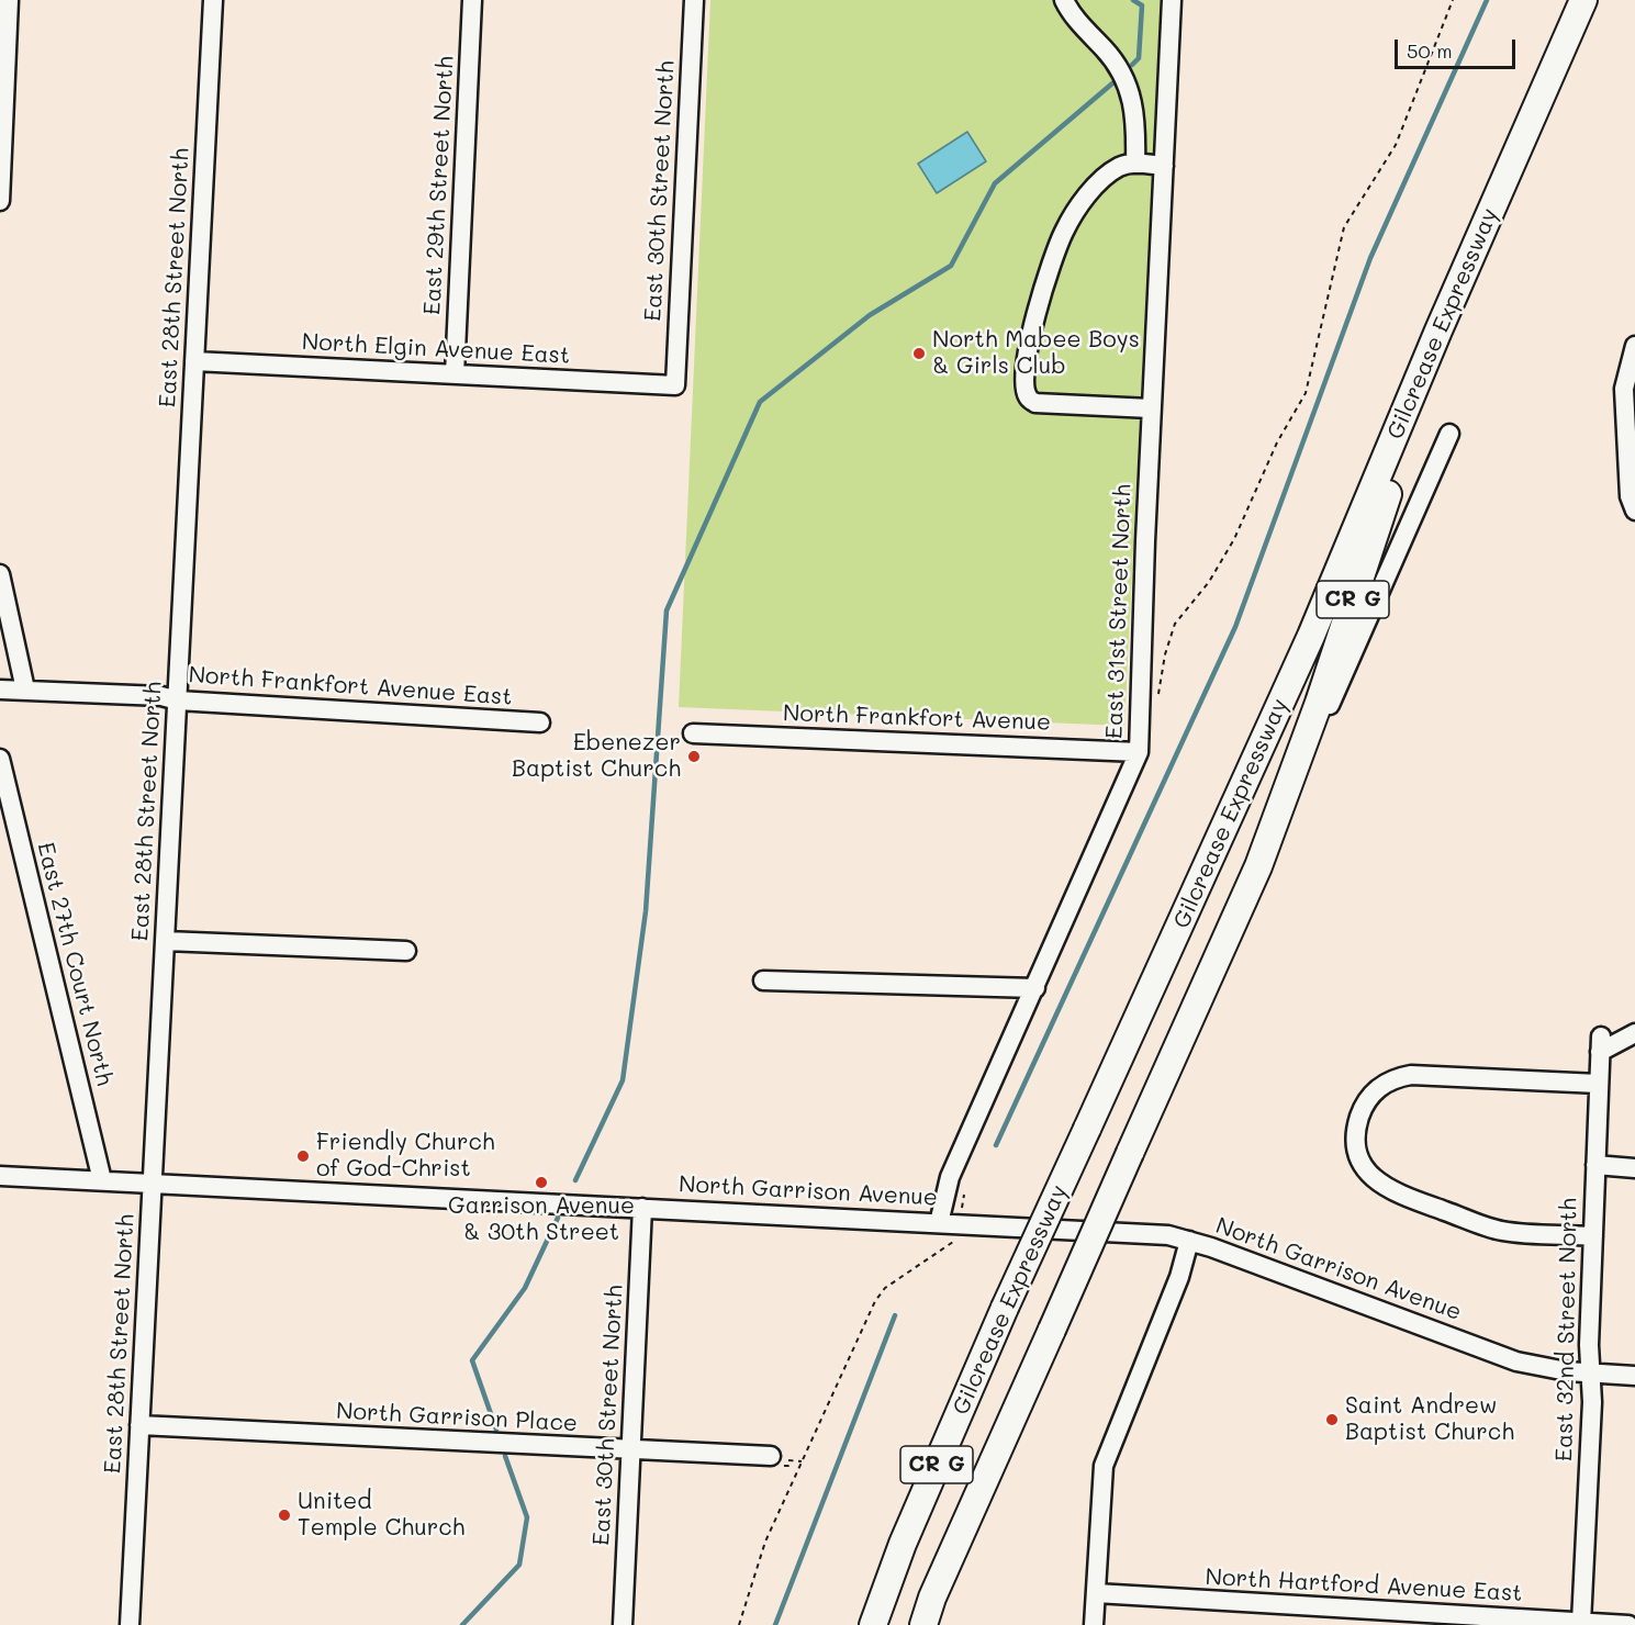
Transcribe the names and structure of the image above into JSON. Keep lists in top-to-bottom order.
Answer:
{
  "streets": {
    "highway": ["Gilcrease Expressway", "CR G"],
    "street": [
      "East 29th Street North",
      "East 30th Street North",
      "East 28th Street North",
      "North Elgin Avenue East",
      "East 31st Street North",
      "North Frankfort Avenue East",
      "North Frankfort Avenue",
      "East 27th Court North",
      "North Garrison Avenue",
      "East 32nd Street North",
      "North Garrison Place",
      "North Hartford Avenue East"
    ]
  },
  "crossings": [
    ["East 29th Street North", "North Elgin Avenue East"],
    ["East 30th Street North", "North Elgin Avenue East"],
    ["East 30th Street North", "North Garrison Avenue"],
    ["East 30th Street North", "North Garrison Place"],
    ["East 28th Street North", "North Elgin Avenue East"],
    ["East 28th Street North", "North Frankfort Avenue East"],
    ["East 28th Street North", "North Garrison Avenue"],
    ["East 28th Street North", "North Garrison Place"],
    ["Gilcrease Expressway", "CR G"],
    ["East 31st Street North", "North Frankfort Avenue"],
    ["East 31st Street North", "North Garrison Avenue"],
    ["East 27th Court North", "North Garrison Avenue"],
    ["North Garrison Avenue", "East 32nd Street North"],
    ["East 32nd Street North", "North Hartford Avenue East"]
  ],
  "places": [
    "North Mabee Boys & Girls Club",
    "Ebenezer Baptist Church",
    "Friendly Church of God-Christ",
    "Garrison Avenue & 30th Street",
    "Saint Andrew Baptist Church",
    "United Temple Church"
  ],
  "scale_bar": "50 m"
}
